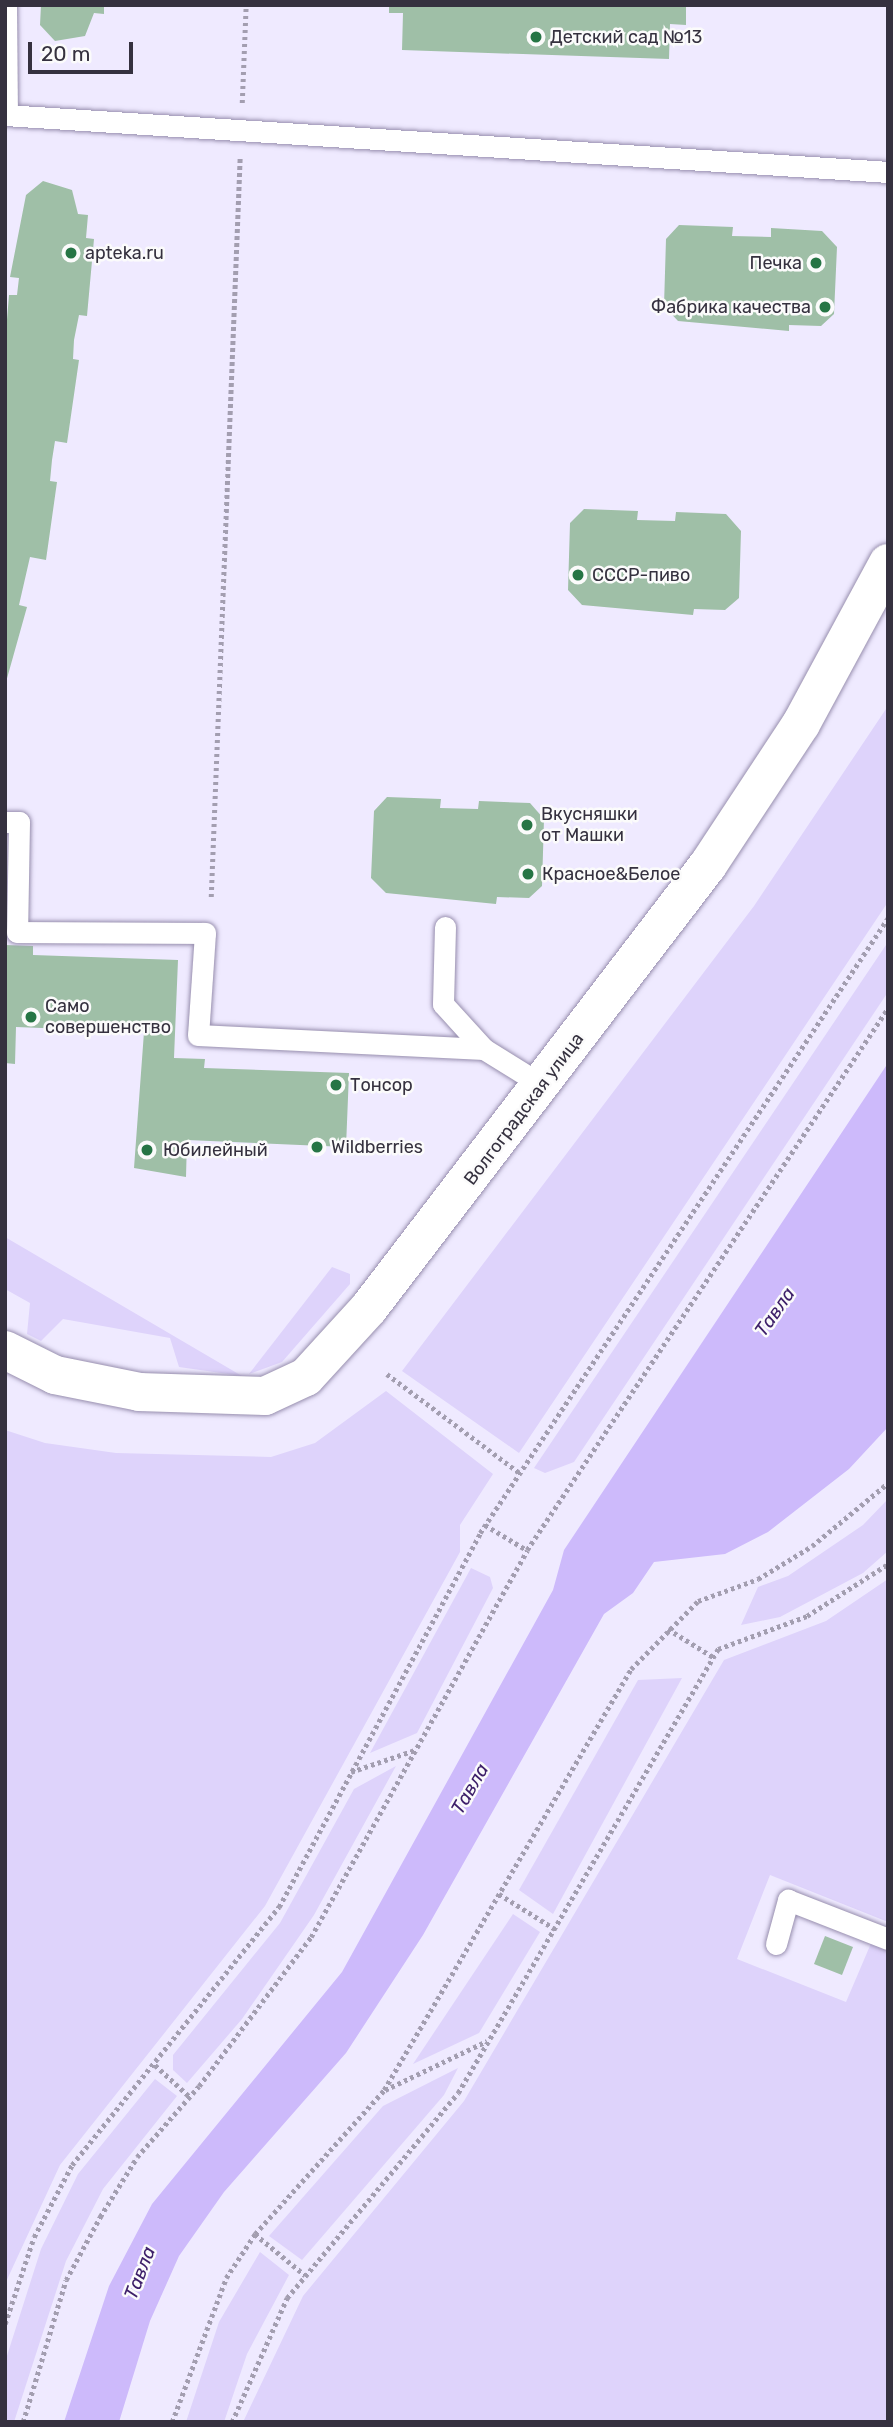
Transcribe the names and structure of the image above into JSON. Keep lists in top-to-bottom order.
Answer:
{
  "streets": {
    "street": ["Волгоградская улица"]
  },
  "water": ["Тавла"],
  "places": [
    "Детский сад №13",
    "apteka.ru",
    "Печка",
    "Фабрика качества",
    "СССР-пиво",
    "Вкусняшки от Машки",
    "Красное&Белое",
    "Само совершенство",
    "Тонсор",
    "Wildberries",
    "Юбилейный"
  ],
  "scale_bar": "20 m"
}
